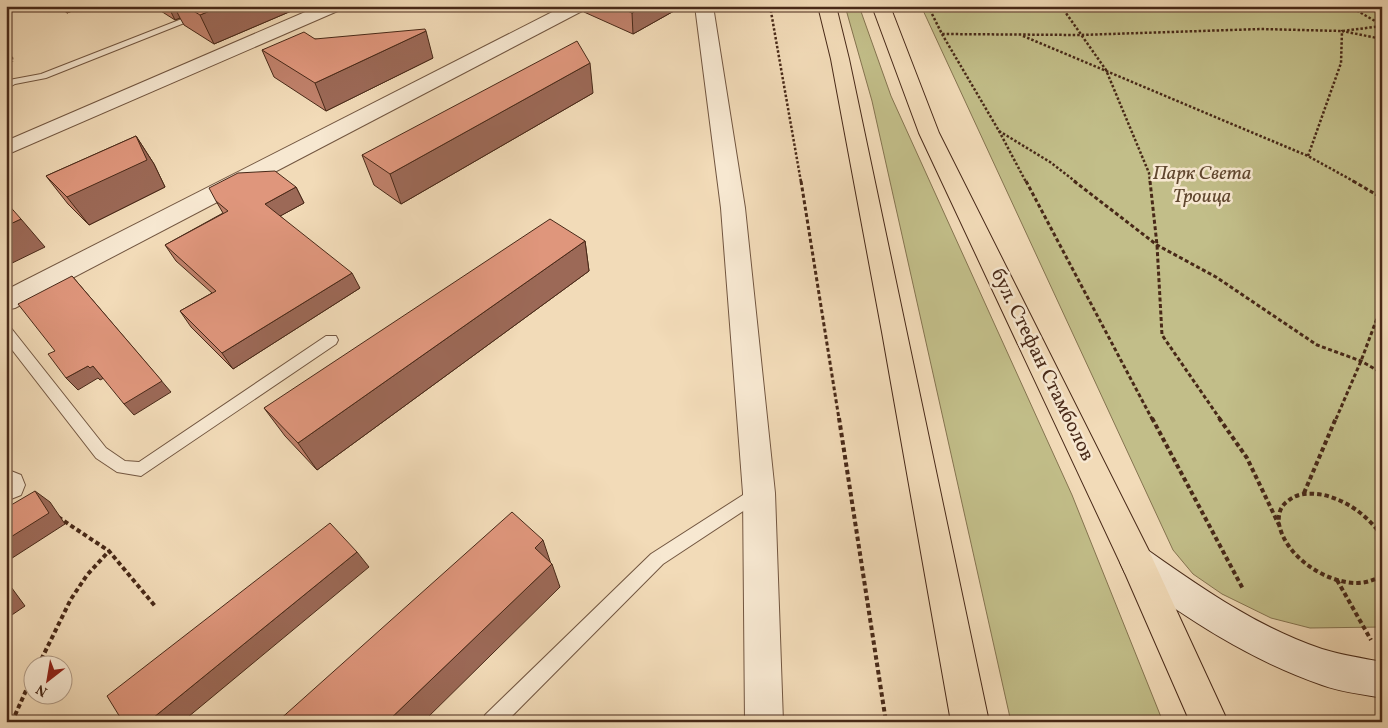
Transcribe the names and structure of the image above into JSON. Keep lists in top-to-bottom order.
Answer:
{
  "streets": {
    "main road": ["бул. Стефан Стамболов"]
  },
  "parks": ["Парк Света Троица"],
  "north": "bottom left"
}
